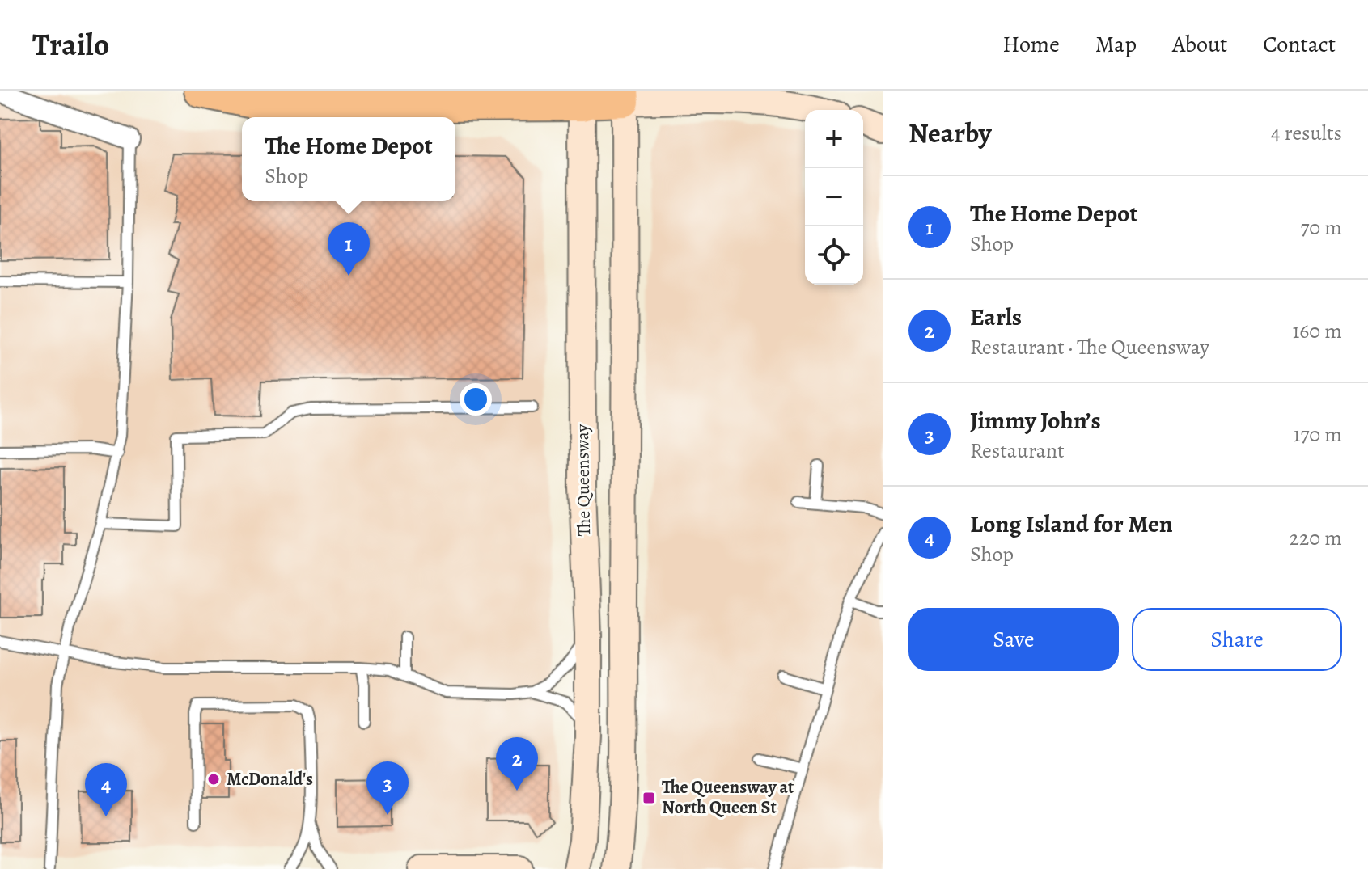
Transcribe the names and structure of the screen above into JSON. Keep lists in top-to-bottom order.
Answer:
{
  "streets": {
    "main road": ["The Queensway"]
  },
  "places": {
    "other": ["McDonald's"],
    "transit": ["The Queensway at North Queen St"]
  },
  "page": {
    "header": "Trailo",
    "nav": [
      "Home",
      "Map",
      "About",
      "Contact"
    ],
    "heading": ["Nearby", "4 results"],
    "map_buttons": ["+", "−"],
    "popup": ["The Home Depot", "Shop"],
    "list": [
      {
        "mark": "1",
        "name": "The Home Depot",
        "note": "Shop",
        "value": "70 m"
      },
      {
        "mark": "2",
        "name": "Earls",
        "note": "Restaurant · The Queensway",
        "value": "160 m"
      },
      {
        "mark": "3",
        "name": "Jimmy John’s",
        "note": "Restaurant",
        "value": "170 m"
      },
      {
        "mark": "4",
        "name": "Long Island for Men",
        "note": "Shop",
        "value": "220 m"
      }
    ],
    "pins": [
      "1",
      "2",
      "3",
      "4"
    ],
    "buttons": ["Save", "Share"]
  }
}
